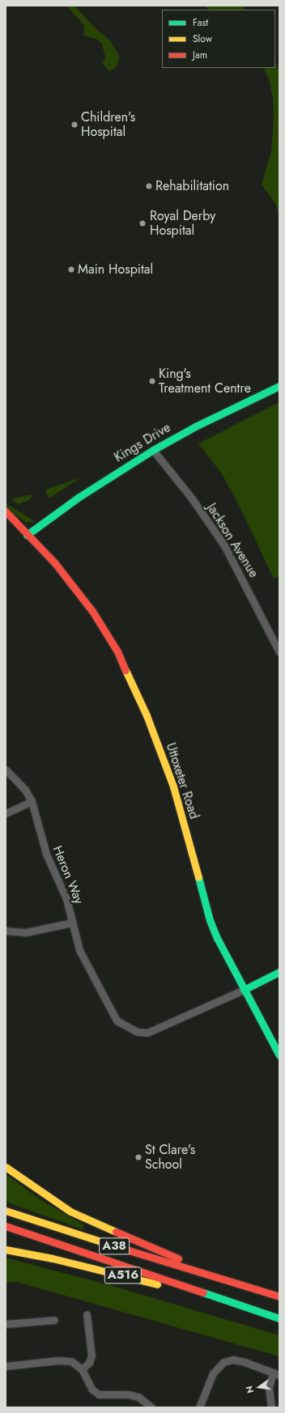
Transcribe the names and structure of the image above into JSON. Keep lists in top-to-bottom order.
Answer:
{
  "streets": {
    "main road": [
      "Kings Drive",
      "Uttoxeter Road",
      "A38",
      "A516"
    ],
    "street": ["Jackson Avenue", "Heron Way"]
  },
  "crossings": [
    ["Kings Drive", "Jackson Avenue"],
    ["Kings Drive", "Uttoxeter Road"],
    ["Uttoxeter Road", "Heron Way"],
    ["A38", "A516"]
  ],
  "places": [
    "Children's Hospital",
    "Rehabilitation",
    "Royal Derby Hospital",
    "Main Hospital",
    "King's Treatment Centre",
    "St Clare's School"
  ],
  "legend": ["Fast", "Slow", "Jam"],
  "north": "left"
}
